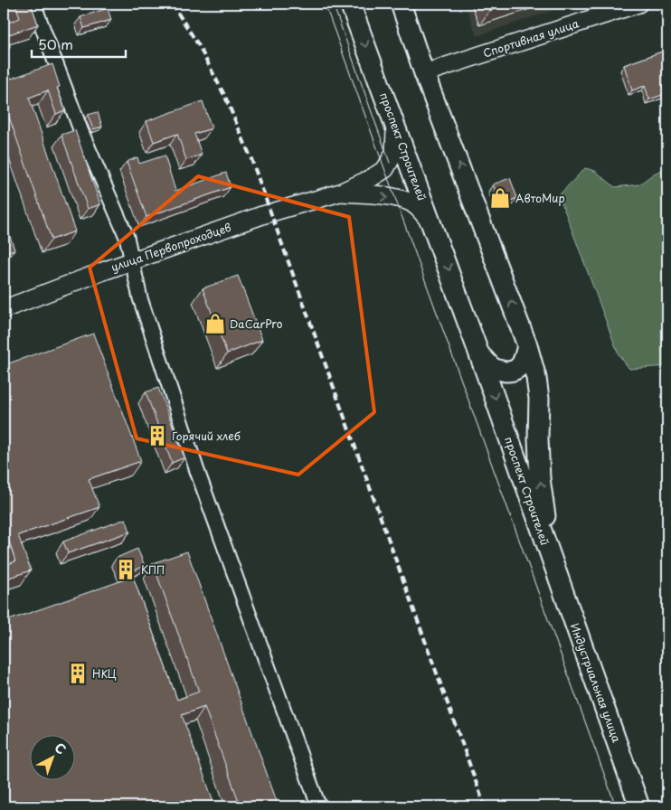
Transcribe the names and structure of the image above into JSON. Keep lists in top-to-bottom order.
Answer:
{
  "streets": {
    "main road": ["проспект Строителей", "Индустриальная улица"],
    "street": ["Спортивная улица", "улица Первопроходцев"]
  },
  "crossings": [
    ["Спортивная улица", "проспект Строителей"],
    ["проспект Строителей", "улица Первопроходцев"],
    ["проспект Строителей", "Индустриальная улица"]
  ],
  "places": {
    "shop": ["АвтоМир", "DaCarPro"],
    "building": ["Горячий хлеб", "КПП", "НКЦ"]
  },
  "scale_bar": "50 m",
  "north": "top right"
}
